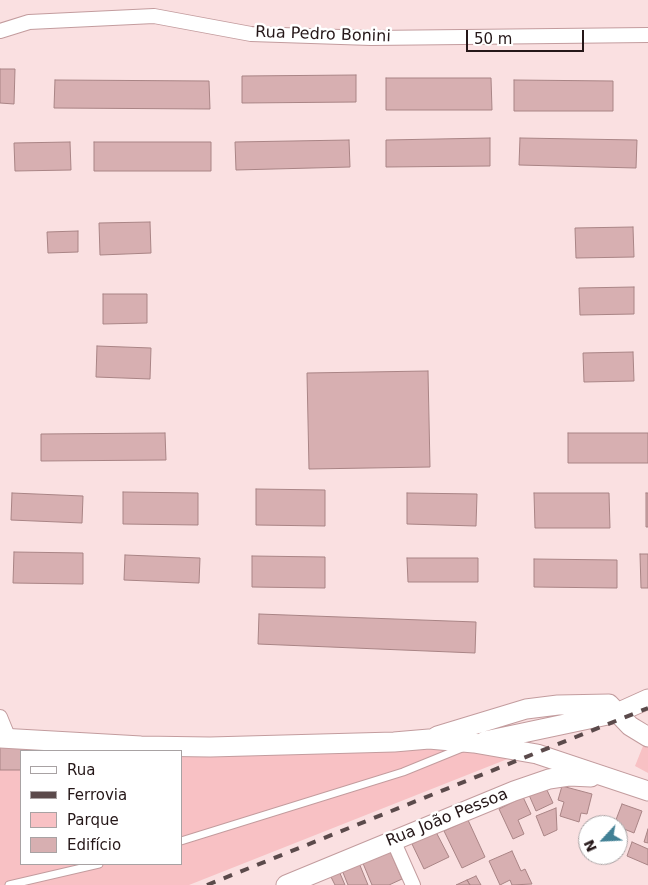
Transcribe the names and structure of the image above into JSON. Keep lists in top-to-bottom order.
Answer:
{
  "streets": {
    "main road": ["Rua João Pessoa"],
    "street": ["Rua Pedro Bonini"]
  },
  "legend": [
    "Rua",
    "Ferrovia",
    "Parque",
    "Edifício"
  ],
  "scale_bar": "50 m",
  "north": "bottom left"
}
